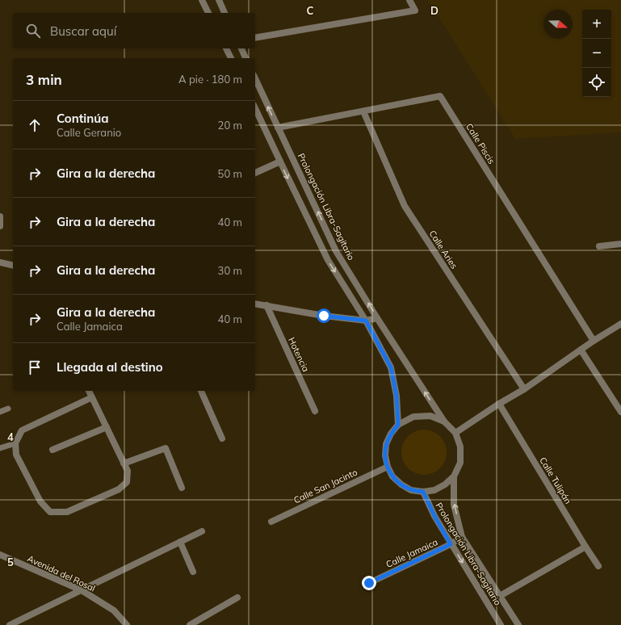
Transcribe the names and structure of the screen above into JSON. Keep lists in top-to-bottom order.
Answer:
{
  "streets": {
    "street": [
      "Calle Piscis",
      "Prolongación Libra-Sagitario",
      "Calle Aries",
      "Hotencia",
      "Calle Tulipán",
      "Calle San Jacinto",
      "Calle Jamaica",
      "Avenida del Rosal"
    ]
  },
  "crossings": [
    ["Calle Piscis", "Prolongación Libra-Sagitario"],
    ["Calle Piscis", "Calle Aries"],
    ["Prolongación Libra-Sagitario", "Calle San Jacinto"],
    ["Prolongación Libra-Sagitario", "Calle Jamaica"]
  ],
  "north": "right",
  "page": {
    "map_buttons": ["+", "−"],
    "search": "Buscar aquí",
    "heading": ["3 min", "A pie · 180 m"],
    "list": [
      ["Continúa", "Calle Geranio", "20 m"],
      ["Gira a la derecha", "50 m"],
      ["Gira a la derecha", "40 m"],
      ["Gira a la derecha", "30 m"],
      ["Gira a la derecha", "Calle Jamaica", "40 m"],
      "Llegada al destino"
    ]
  },
  "grid": {
    "columns": ["C", "D"],
    "rows": ["4", "5"]
  }
}
